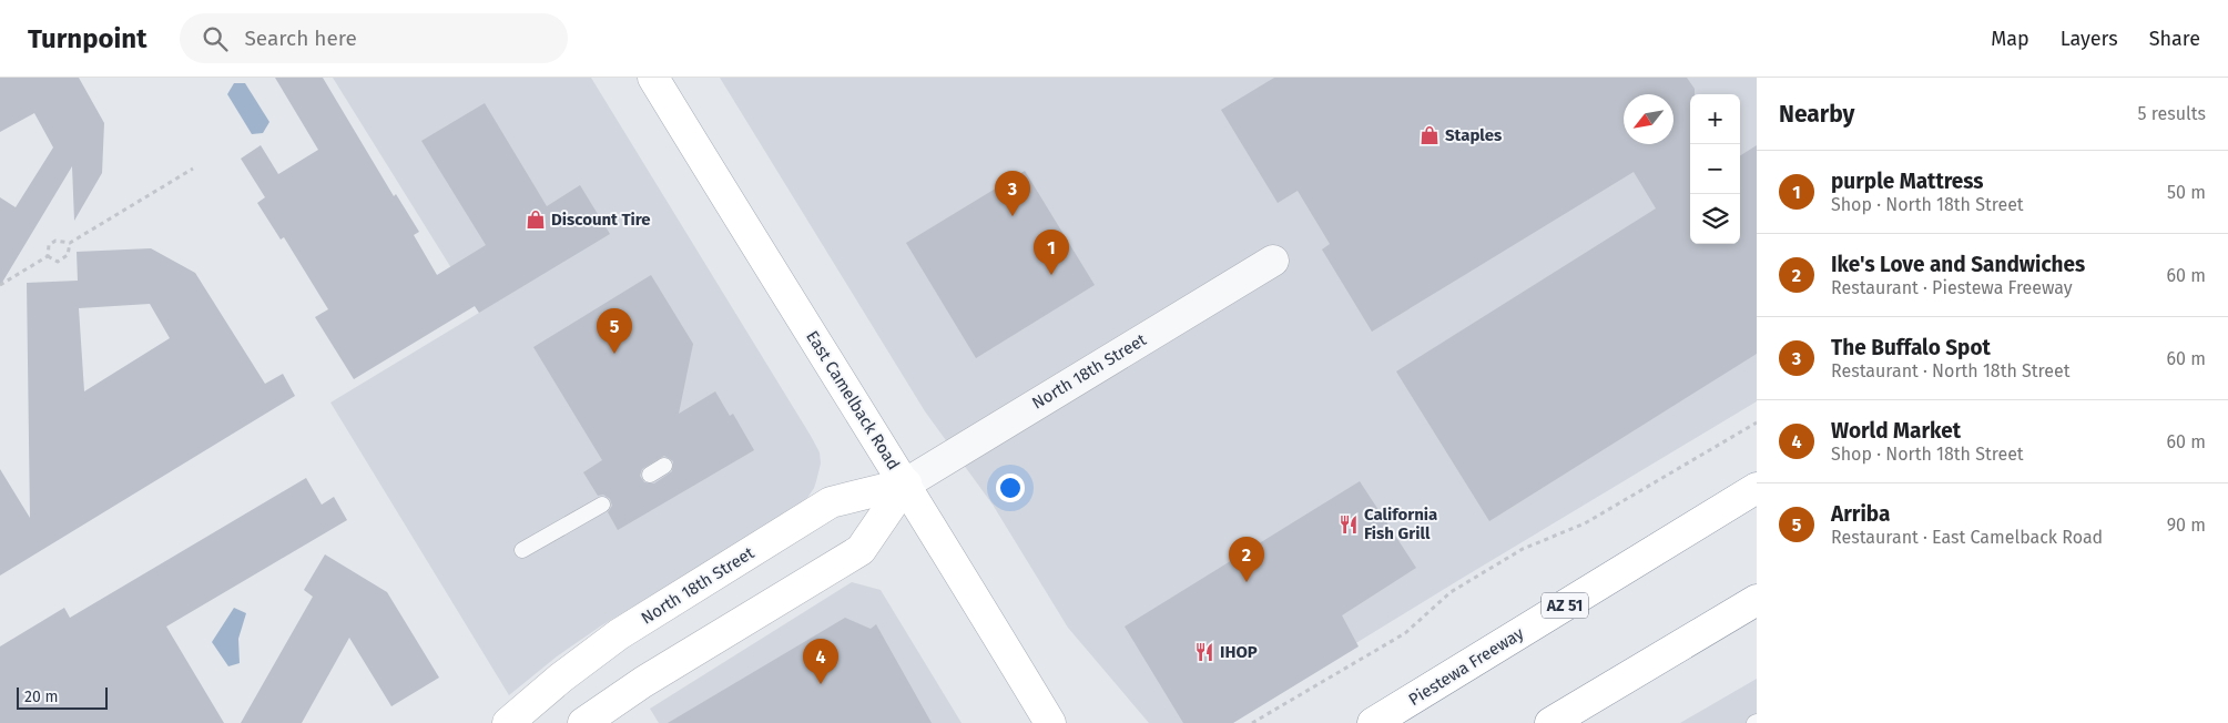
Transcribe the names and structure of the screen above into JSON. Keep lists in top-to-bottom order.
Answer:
{
  "streets": {
    "main road": [
      "North 18th Street",
      "East Camelback Road",
      "AZ 51",
      "Piestewa Freeway"
    ]
  },
  "crossings": [
    ["North 18th Street", "East Camelback Road"]
  ],
  "places": {
    "shop": ["Staples", "Discount Tire"],
    "restaurant": ["California Fish Grill", "IHOP"]
  },
  "scale_bar": "20 m",
  "north": "bottom left",
  "page": {
    "header": "Turnpoint",
    "search": "Search here",
    "nav": ["Map", "Layers", "Share"],
    "heading": ["Nearby", "5 results"],
    "map_buttons": ["+", "−"],
    "list": [
      {
        "mark": "1",
        "name": "purple Mattress",
        "note": "Shop · North 18th Street",
        "value": "50 m"
      },
      {
        "mark": "2",
        "name": "Ike's Love and Sandwiches",
        "note": "Restaurant · Piestewa Freeway",
        "value": "60 m"
      },
      {
        "mark": "3",
        "name": "The Buffalo Spot",
        "note": "Restaurant · North 18th Street",
        "value": "60 m"
      },
      {
        "mark": "4",
        "name": "World Market",
        "note": "Shop · North 18th Street",
        "value": "60 m"
      },
      {
        "mark": "5",
        "name": "Arriba",
        "note": "Restaurant · East Camelback Road",
        "value": "90 m"
      }
    ],
    "pins": [
      "3",
      "1",
      "5",
      "2",
      "4"
    ],
    "scale": "20 m"
  }
}
